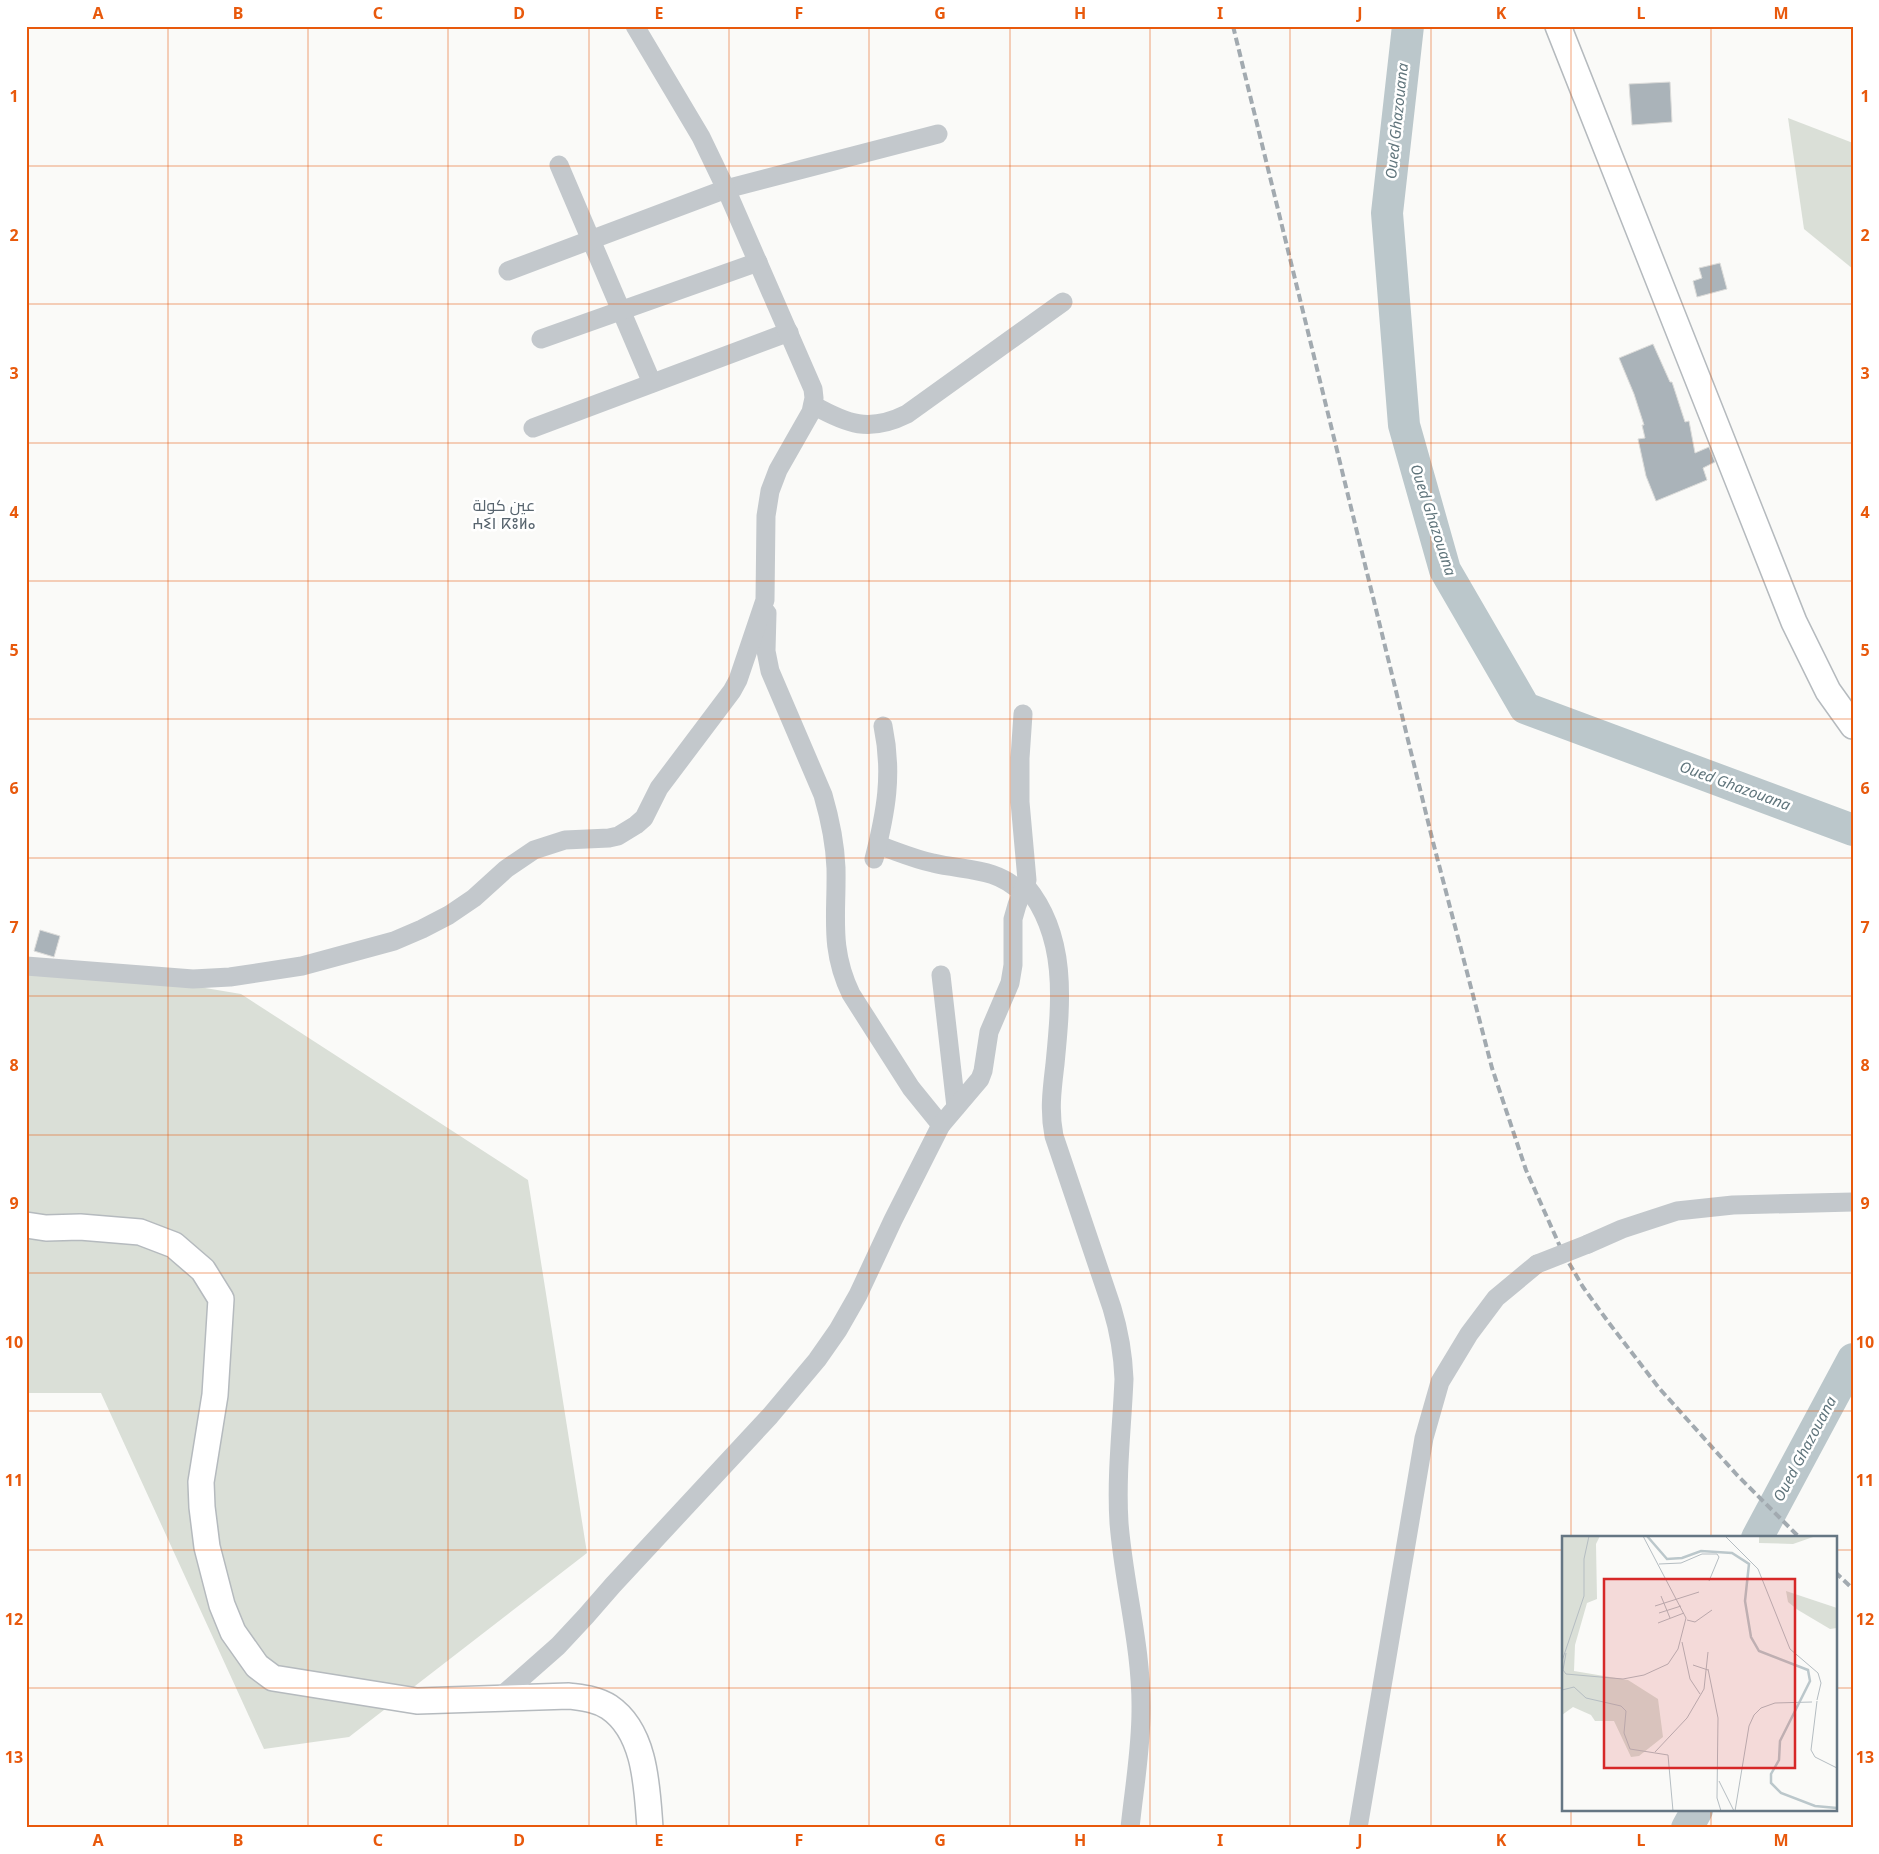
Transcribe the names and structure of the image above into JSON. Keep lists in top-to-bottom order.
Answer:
{
  "districts": ["عين كولة ⵄⵉⵏ ⴽⵓⵍⴰ"],
  "water": ["Oued Ghazouana"],
  "grid": {
    "columns": [
      "A",
      "B",
      "C",
      "D",
      "E",
      "F",
      "G",
      "H",
      "I",
      "J",
      "K",
      "L",
      "M"
    ],
    "rows": [
      "1",
      "2",
      "3",
      "4",
      "5",
      "6",
      "7",
      "8",
      "9",
      "10",
      "11",
      "12",
      "13"
    ]
  }
}
